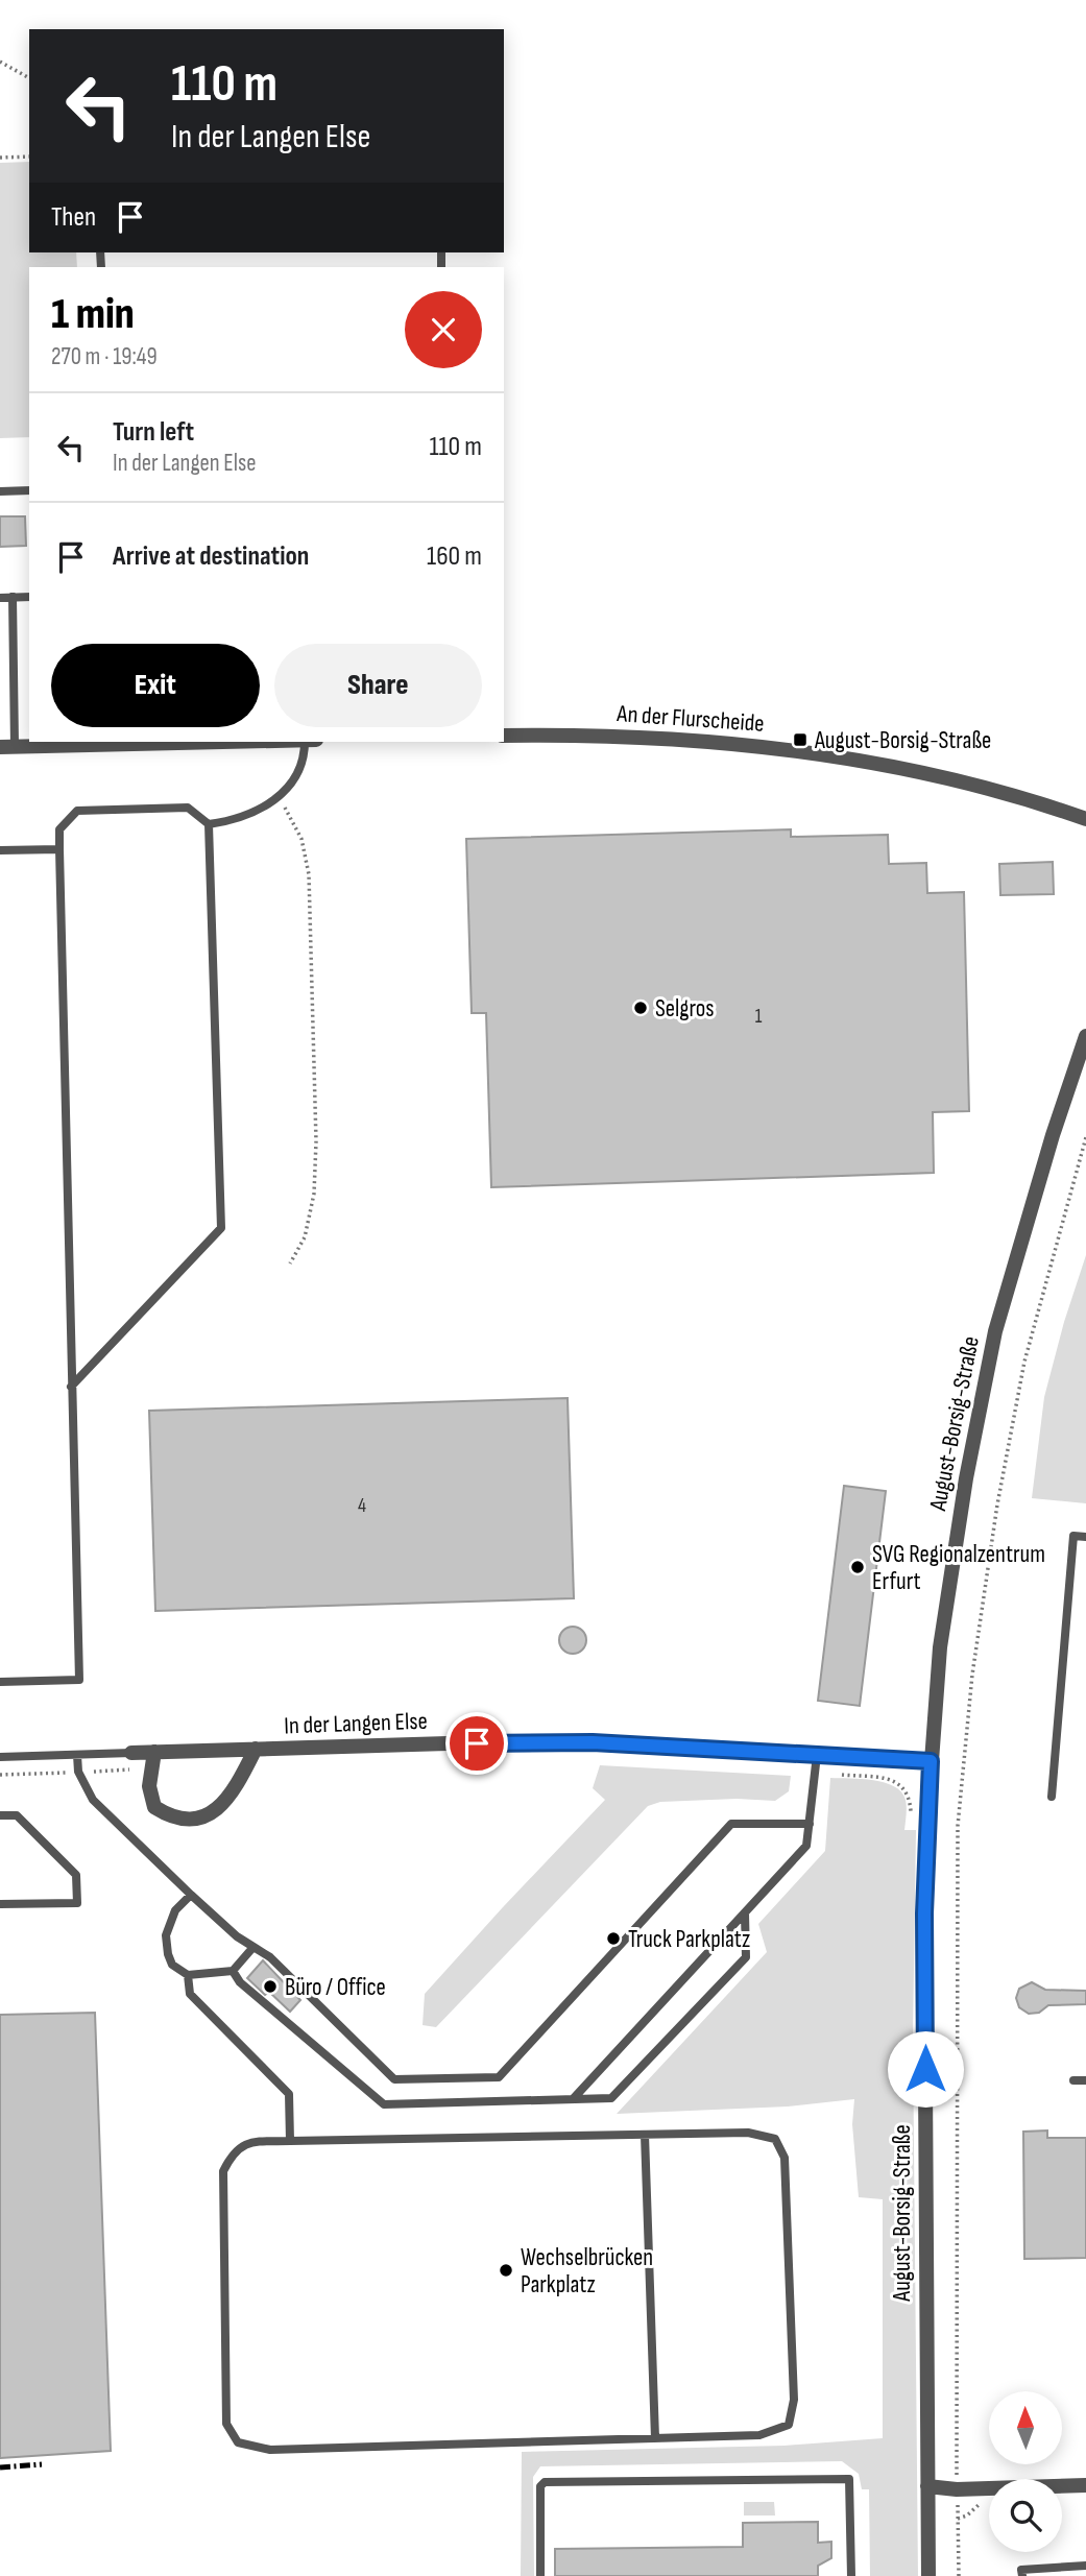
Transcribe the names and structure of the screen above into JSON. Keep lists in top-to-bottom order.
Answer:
{
  "streets": {
    "street": ["An der Flurscheide", "August-Borsig-Straße", "In der Langen Else"]
  },
  "crossings": [
    ["August-Borsig-Straße", "In der Langen Else"]
  ],
  "places": {
    "transit": ["August-Borsig-Straße"],
    "other": [
      "Selgros",
      "SVG Regionalzentrum Erfurt",
      "Truck Parkplatz",
      "Büro / Office",
      "Wechselbrücken Parkplatz"
    ]
  },
  "house_numbers": ["1", "4"],
  "north": "top",
  "page": {
    "turn": ["110 m", "In der Langen Else"],
    "then": "Then",
    "heading": ["1 min", "270 m · 19:49"],
    "list": [
      {
        "name": "Turn left",
        "note": "In der Langen Else",
        "value": "110 m"
      },
      {
        "name": "Arrive at destination",
        "value": "160 m"
      }
    ],
    "buttons": ["Exit", "Share"]
  }
}
